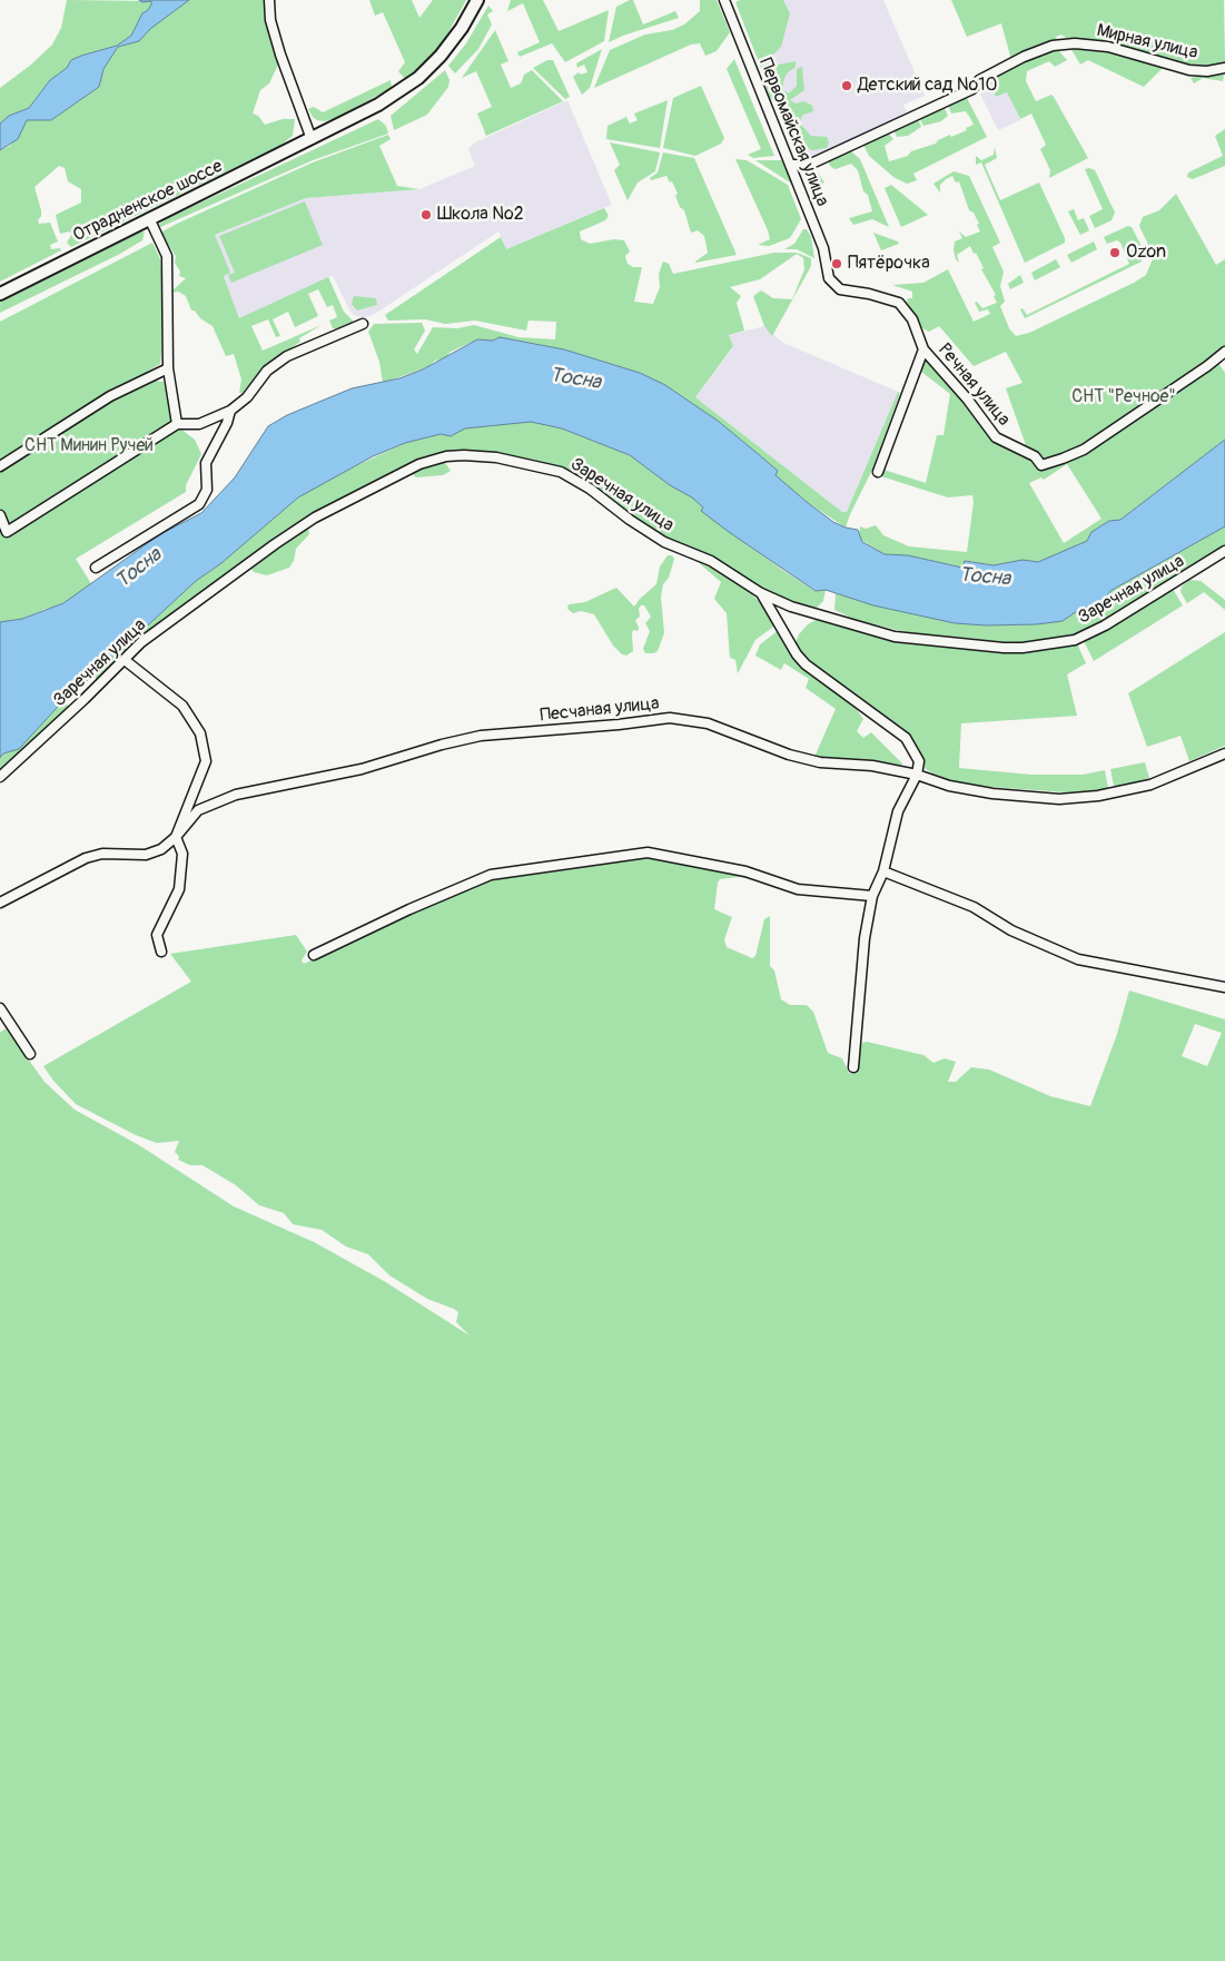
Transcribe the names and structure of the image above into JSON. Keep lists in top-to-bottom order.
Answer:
{
  "streets": {
    "main road": ["Отрадненское шоссе"],
    "street": [
      "Мирная улица",
      "Первомайская улица",
      "Речная улица",
      "Заречная улица",
      "Песчаная улица"
    ]
  },
  "crossings": [
    ["Мирная улица", "Первомайская улица"],
    ["Первомайская улица", "Речная улица"]
  ],
  "water": ["Тосна"],
  "parks": ["СНТ \"Речное\"", "СНТ Минин Ручей"],
  "places": [
    "Детский сад №10",
    "Школа №2",
    "Ozon",
    "Пятёрочка"
  ]
}
